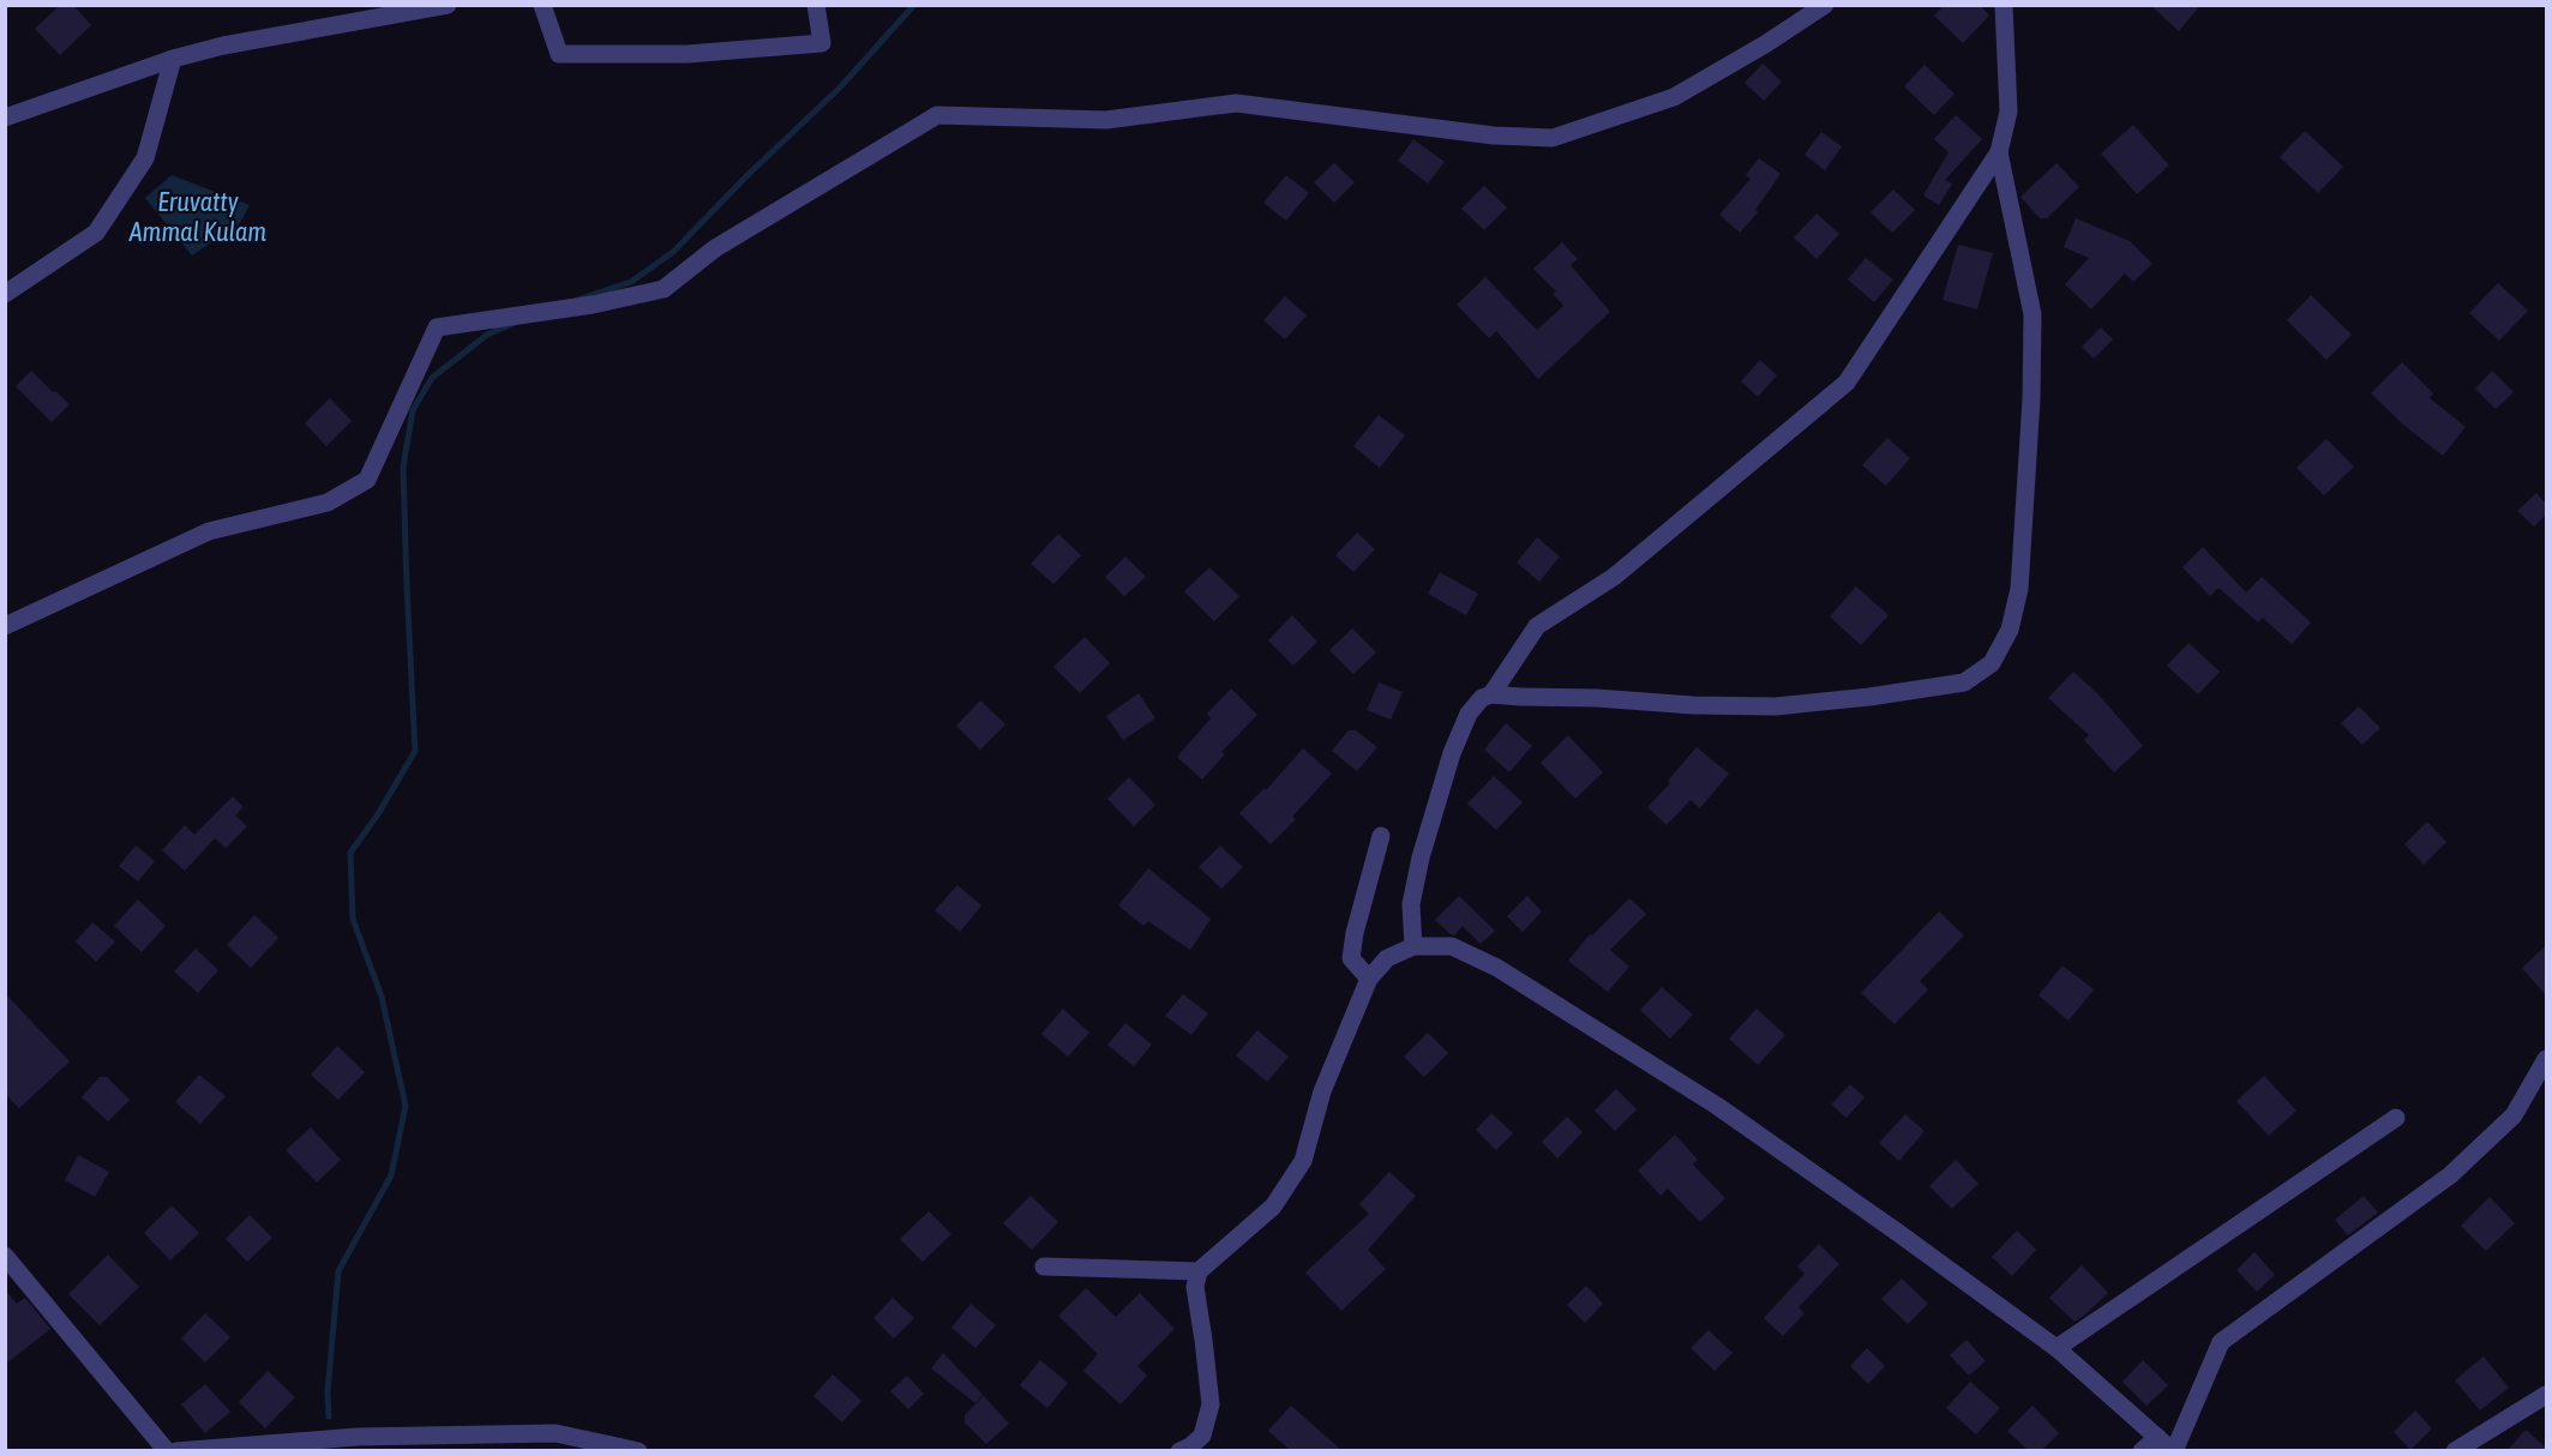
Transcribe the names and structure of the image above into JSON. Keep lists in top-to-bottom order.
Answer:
{
  "water": ["Eruvatty Ammal Kulam"]
}
